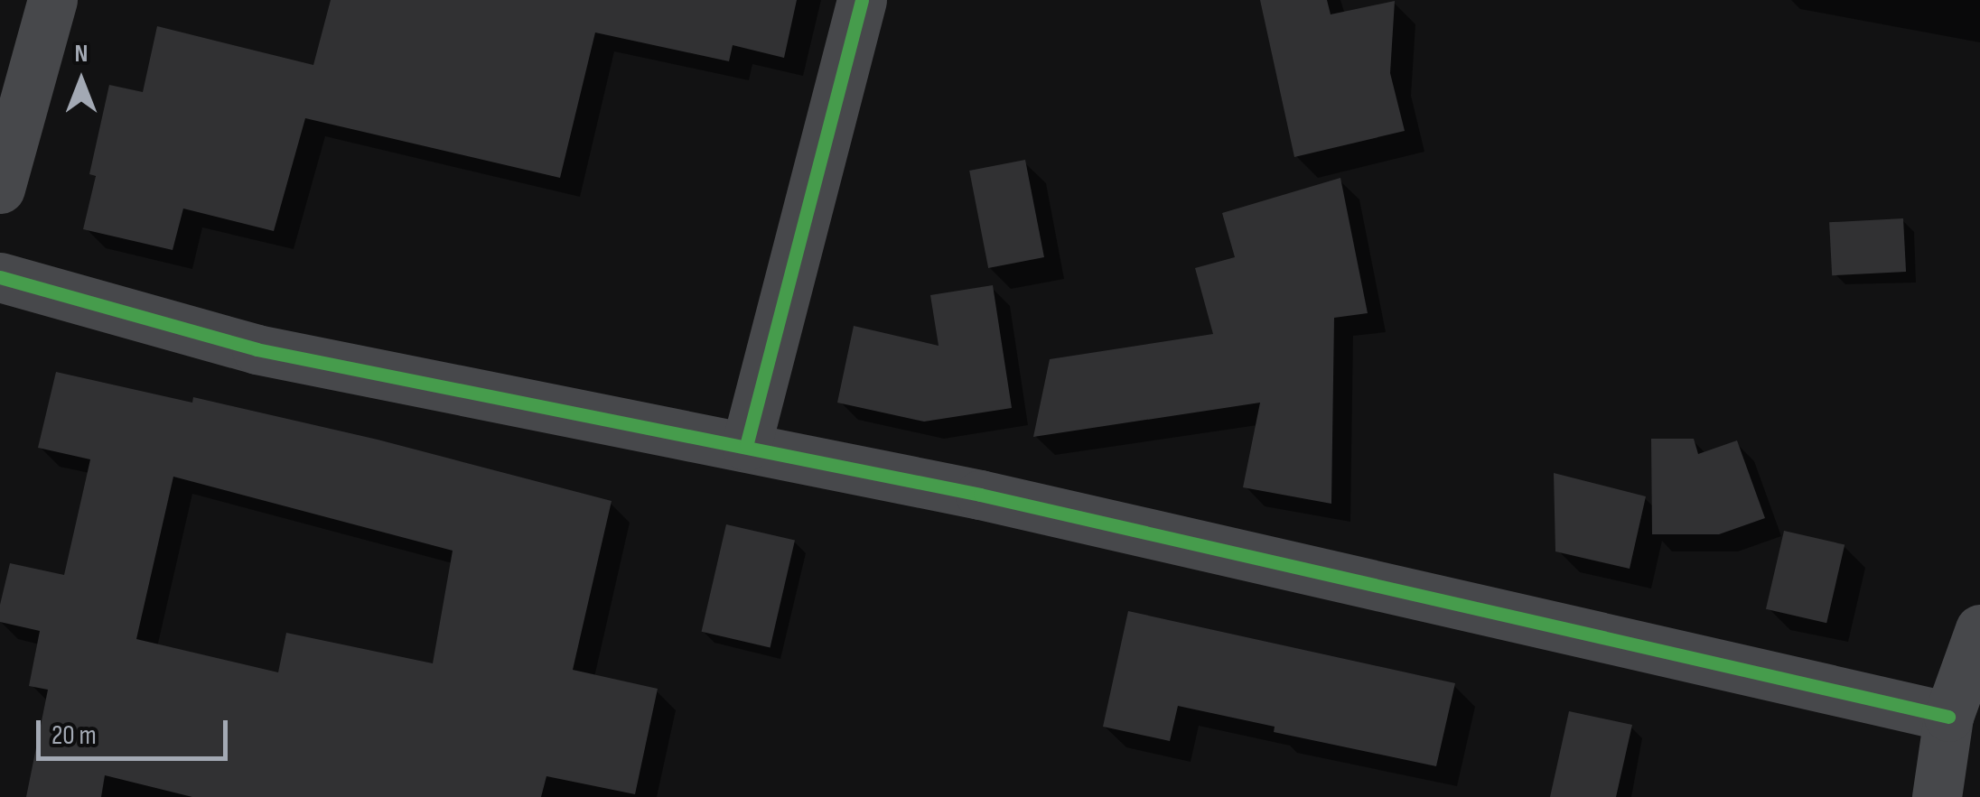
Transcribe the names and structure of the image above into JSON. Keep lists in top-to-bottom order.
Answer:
{
  "scale_bar": "20 m",
  "north": "top"
}
